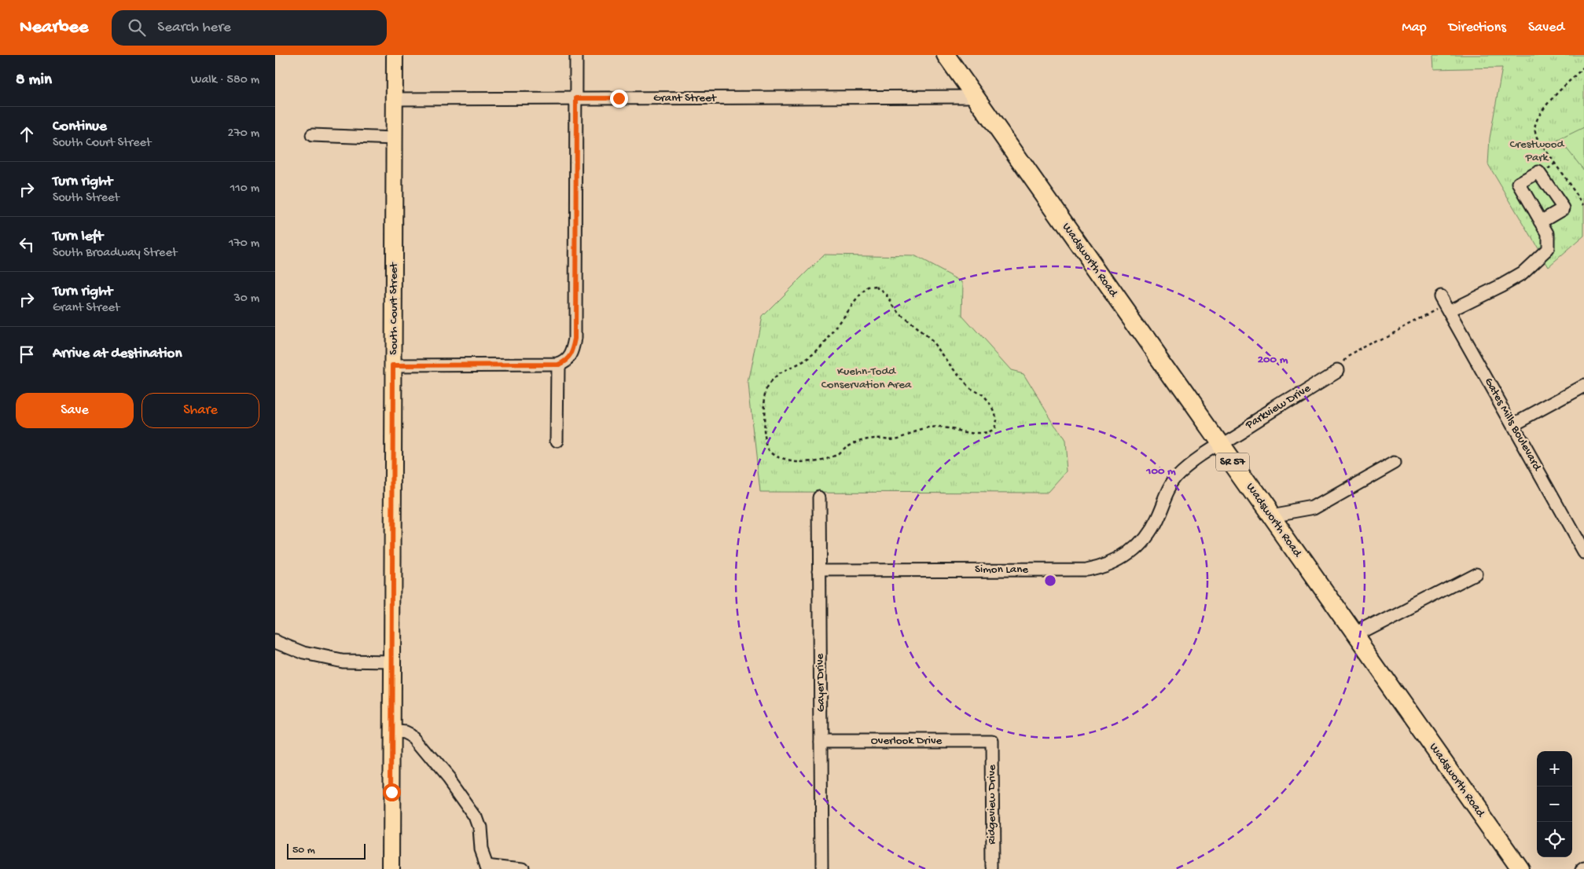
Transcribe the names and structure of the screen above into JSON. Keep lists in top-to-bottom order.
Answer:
{
  "streets": {
    "highway": ["Wadsworth Road", "SR 57"],
    "main road": ["South Court Street"],
    "street": [
      "Grant Street",
      "Parkview Drive",
      "Gates Mills Boulevard",
      "Simon Lane",
      "Gayer Drive",
      "Overlook Drive",
      "Ridgeview Drive"
    ]
  },
  "crossings": [
    ["Grant Street", "Wadsworth Road"],
    ["Grant Street", "South Court Street"],
    ["Wadsworth Road", "Parkview Drive"],
    ["Wadsworth Road", "Simon Lane"],
    ["Parkview Drive", "Simon Lane"],
    ["Simon Lane", "Gayer Drive"],
    ["Gayer Drive", "Overlook Drive"],
    ["Overlook Drive", "Ridgeview Drive"]
  ],
  "parks": ["Crestwood Park", "Kuehn-Todd Conservation Area"],
  "scale_bar": "50 m",
  "page": {
    "header": "Nearbee",
    "search": "Search here",
    "nav": ["Map", "Directions", "Saved"],
    "heading": ["8 min", "Walk · 580 m"],
    "list": [
      ["Continue", "South Court Street", "270 m"],
      ["Turn right", "South Street", "110 m"],
      ["Turn left", "South Broadway Street", "170 m"],
      ["Turn right", "Grant Street", "30 m"],
      "Arrive at destination"
    ],
    "buttons": ["Save", "Share"],
    "map_buttons": ["+", "−"],
    "scale": "50 m"
  },
  "rings": ["200 m", "100 m"]
}
